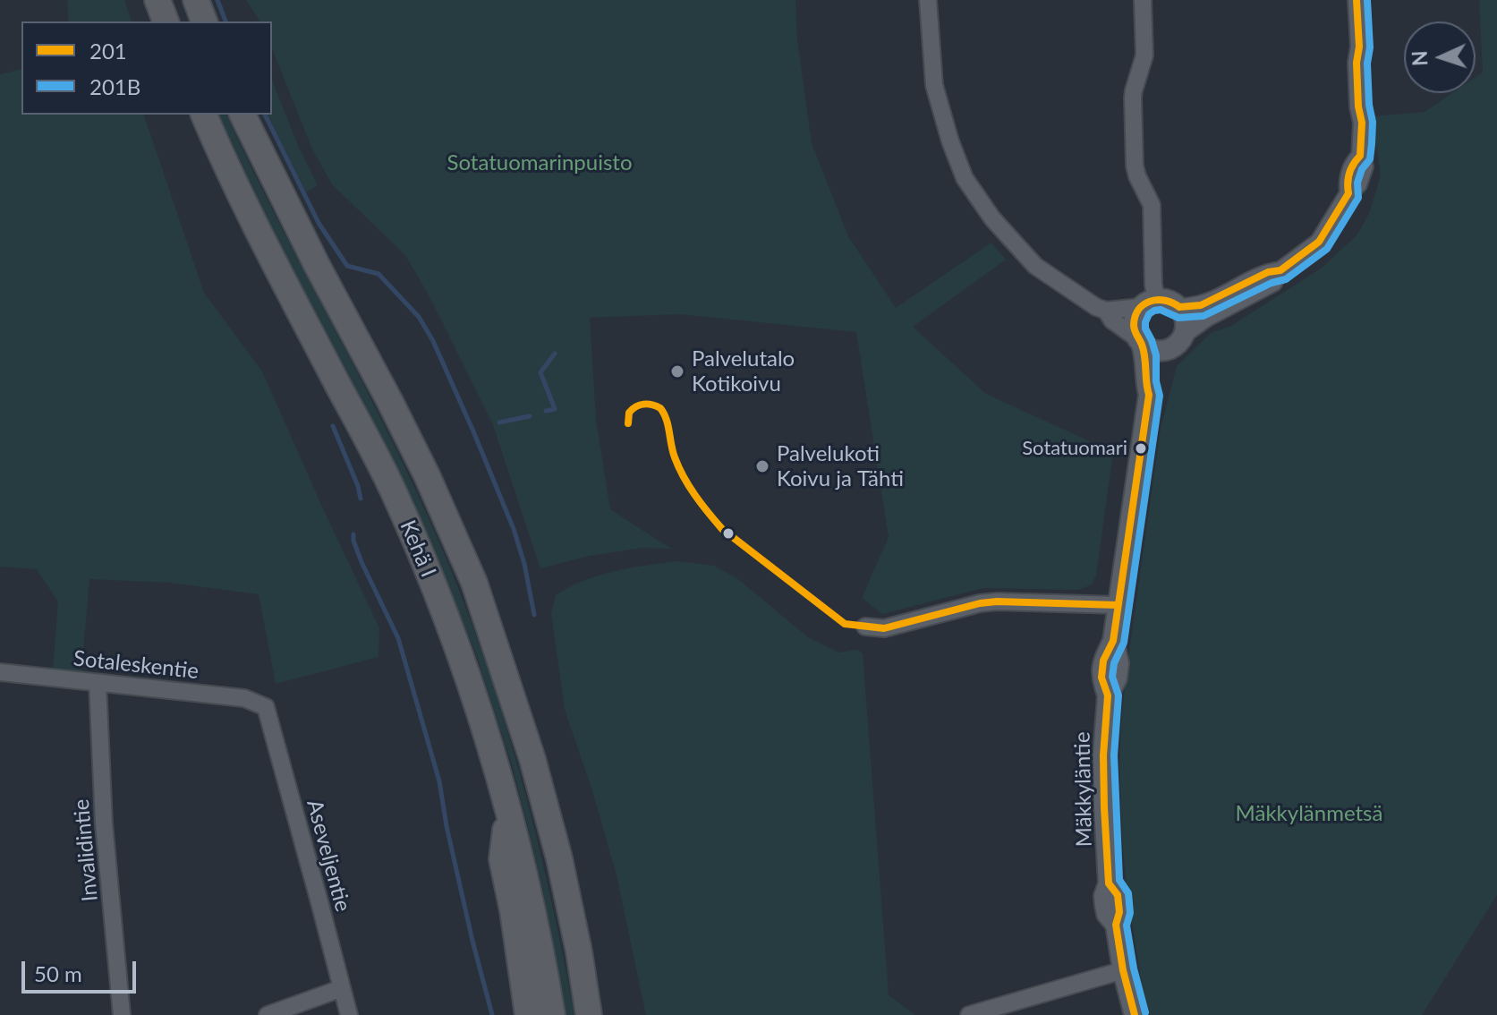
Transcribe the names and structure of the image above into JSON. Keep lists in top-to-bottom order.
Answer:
{
  "streets": {
    "highway": ["Kehä I"],
    "street": [
      "Sotaleskentie",
      "Mäkkyläntie",
      "Invalidintie",
      "Aseveljentie"
    ]
  },
  "crossings": [
    ["Sotaleskentie", "Invalidintie"],
    ["Sotaleskentie", "Aseveljentie"]
  ],
  "parks": ["Sotatuomarinpuisto", "Mäkkylänmetsä"],
  "places": ["Palvelutalo Kotikoivu", "Sotatuomari", "Palvelukoti Koivu ja Tähti"],
  "lines": ["transit line 201", "transit line 201B"],
  "legend": ["201", "201B"],
  "scale_bar": "50 m",
  "north": "left"
}
